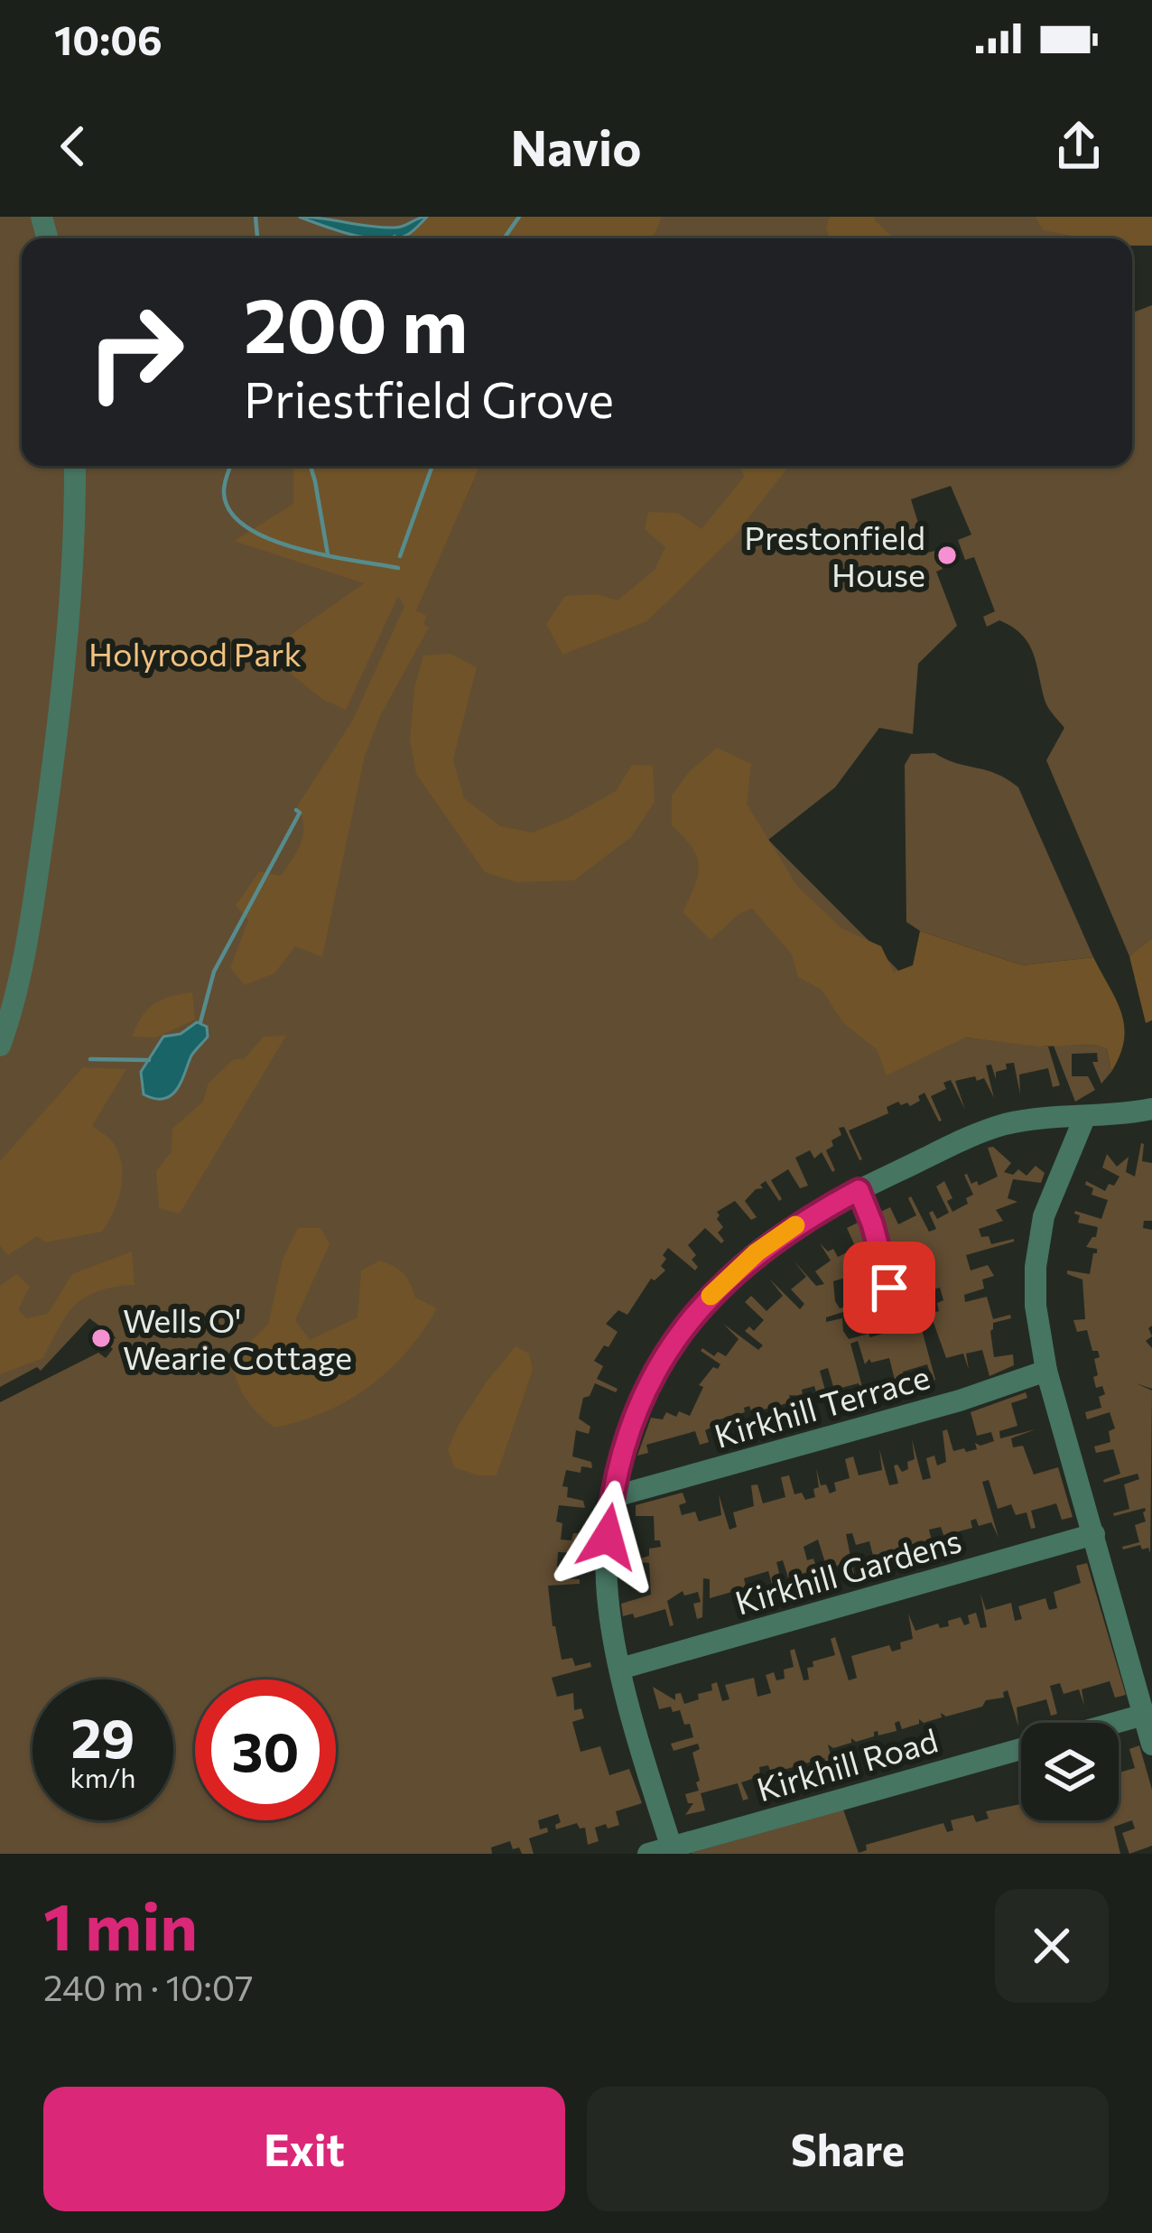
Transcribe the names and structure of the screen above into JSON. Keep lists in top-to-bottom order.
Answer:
{
  "streets": {
    "street": ["Kirkhill Terrace", "Kirkhill Gardens", "Kirkhill Road"]
  },
  "parks": ["Holyrood Park"],
  "places": ["Prestonfield House", "Wells O' Wearie Cottage"],
  "page": {
    "status": "10:06",
    "header": "Navio",
    "turn": ["200 m", "Priestfield Grove"],
    "speed": "29 km/h",
    "limit": "30",
    "heading": ["1 min", "240 m · 10:07"],
    "buttons": ["Exit", "Share"]
  }
}
